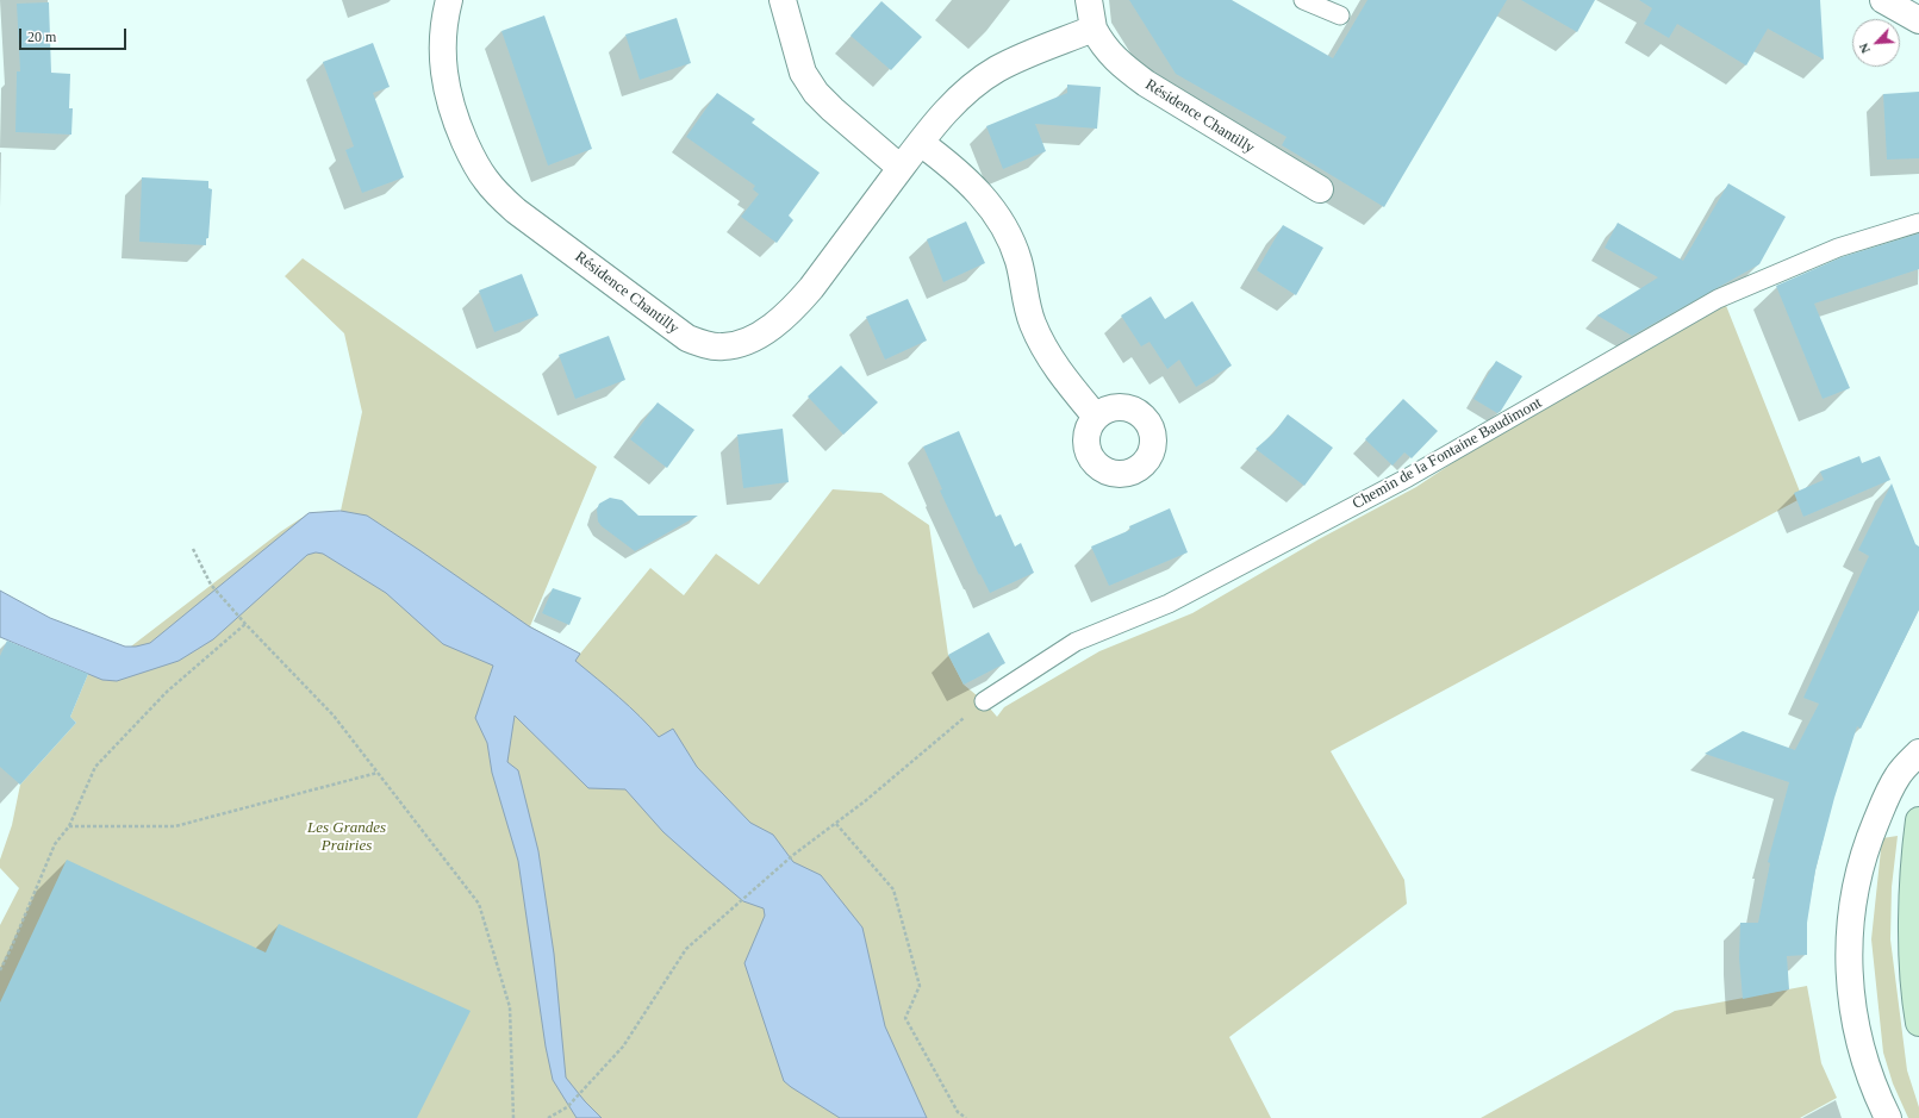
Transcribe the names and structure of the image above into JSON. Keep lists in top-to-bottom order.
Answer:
{
  "streets": {
    "street": ["Résidence Chantilly"],
    "lane": ["Chemin de la Fontaine Baudimont"]
  },
  "parks": ["Les Grandes Prairies"],
  "scale_bar": "20 m",
  "north": "bottom left"
}
